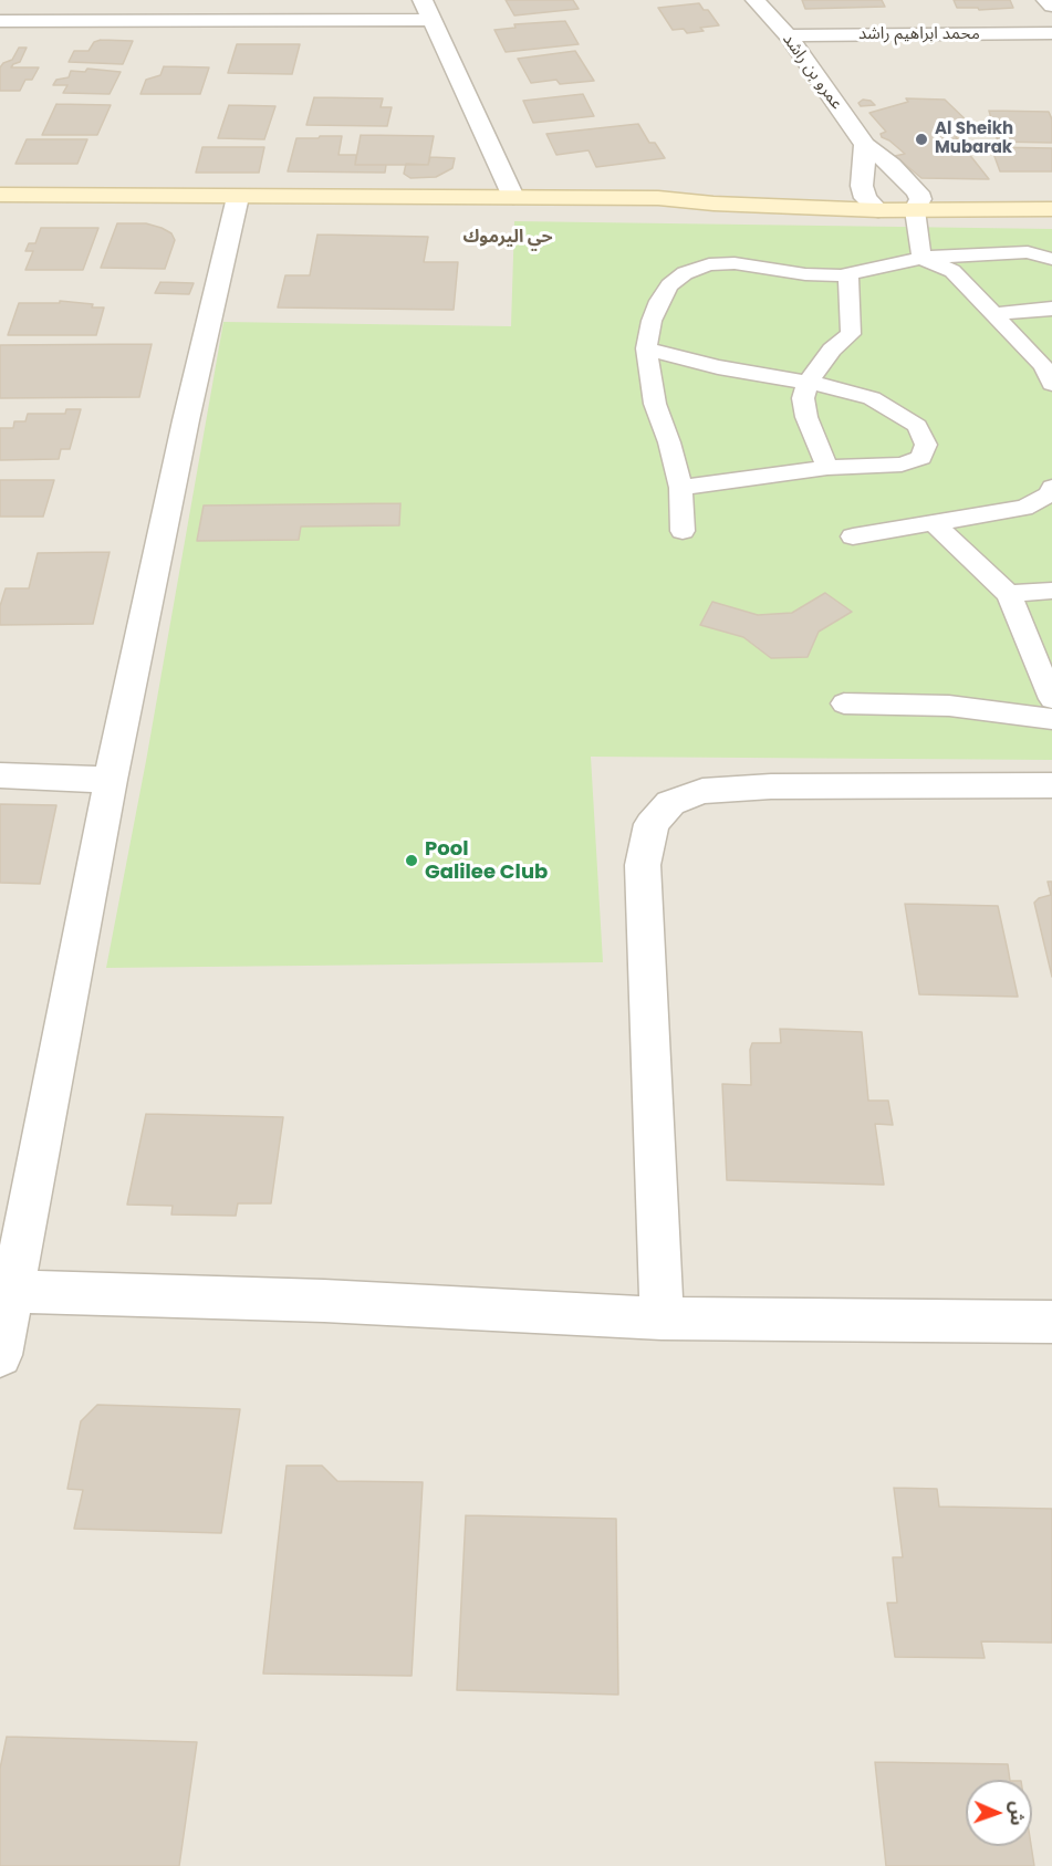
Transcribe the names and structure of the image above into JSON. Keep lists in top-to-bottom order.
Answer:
{
  "streets": {
    "street": ["محمد ابراهيم راشد", "عمرو بن راشد"]
  },
  "crossings": [
    ["محمد ابراهيم راشد", "عمرو بن راشد"]
  ],
  "districts": ["حي اليرموك"],
  "places": ["Al Sheikh Mubarak", "Pool Galilee Club"],
  "north": "right"
}
